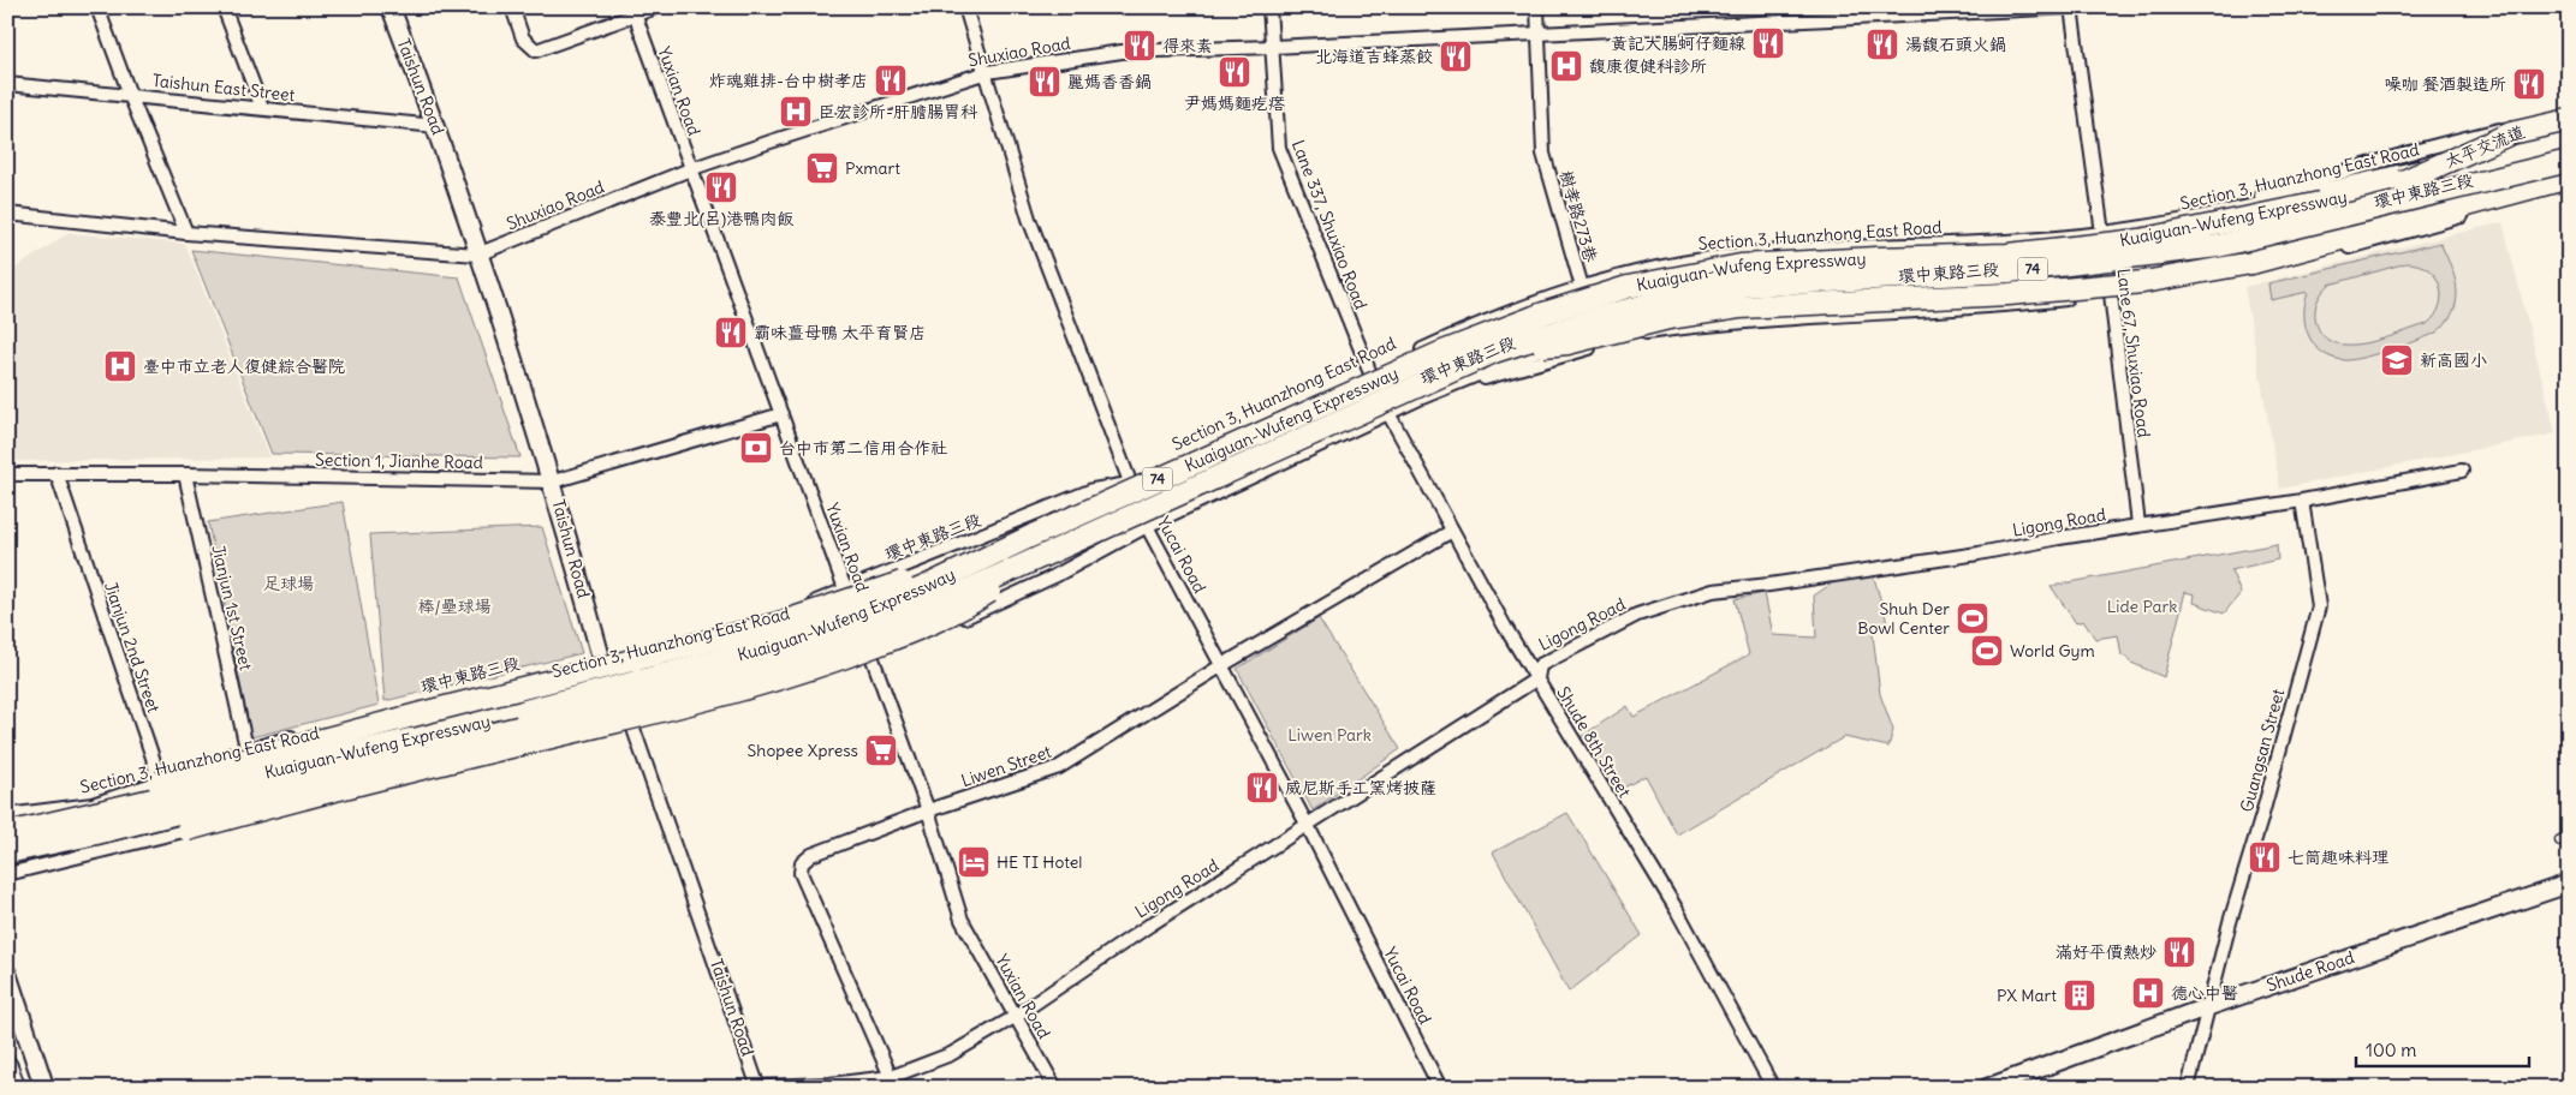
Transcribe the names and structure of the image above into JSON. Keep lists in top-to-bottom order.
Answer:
{
  "streets": {
    "highway": ["太平交流道", "Kuaiguan-Wufeng Expressway", "74"],
    "street": [
      "Shuxiao Road",
      "Taishun Road",
      "Taishun East Street",
      "Yuxian Road",
      "Section 3, Huanzhong East Road",
      "環中東路三段",
      "Lane 337, Shuxiao Road",
      "Lane 67, Shuxiao Road",
      "Section 1, Jianhe Road",
      "Ligong Road",
      "Yucai Road",
      "Jianjun 1st Street",
      "Jianjun 2nd Street",
      "Shude 8th Street",
      "Guangsan Street",
      "Liwen Street",
      "Shude Road"
    ]
  },
  "crossings": [
    ["Shuxiao Road", "Taishun Road"],
    ["Shuxiao Road", "Yuxian Road"],
    ["Shuxiao Road", "Lane 337, Shuxiao Road"],
    ["Shuxiao Road", "Lane 67, Shuxiao Road"],
    ["Shuxiao Road", "Yucai Road"],
    ["Taishun Road", "Taishun East Street"],
    ["Taishun Road", "Section 3, Huanzhong East Road"],
    ["Taishun Road", "環中東路三段"],
    ["Taishun Road", "Section 1, Jianhe Road"],
    ["Taishun Road", "Ligong Road"],
    ["Yuxian Road", "Section 3, Huanzhong East Road"],
    ["Yuxian Road", "環中東路三段"],
    ["Yuxian Road", "Section 1, Jianhe Road"],
    ["Yuxian Road", "Ligong Road"],
    ["Yuxian Road", "Liwen Street"],
    ["太平交流道", "Kuaiguan-Wufeng Expressway"],
    ["Section 3, Huanzhong East Road", "環中東路三段"],
    ["Section 3, Huanzhong East Road", "Lane 337, Shuxiao Road"],
    ["Section 3, Huanzhong East Road", "Lane 67, Shuxiao Road"],
    ["Section 3, Huanzhong East Road", "Yucai Road"],
    ["Section 3, Huanzhong East Road", "Jianjun 2nd Street"],
    ["環中東路三段", "74"],
    ["環中東路三段", "Lane 67, Shuxiao Road"],
    ["環中東路三段", "Yucai Road"],
    ["環中東路三段", "Jianjun 1st Street"],
    ["環中東路三段", "Jianjun 2nd Street"],
    ["環中東路三段", "Shude 8th Street"],
    ["Kuaiguan-Wufeng Expressway", "74"],
    ["Lane 67, Shuxiao Road", "Ligong Road"],
    ["Section 1, Jianhe Road", "Jianjun 1st Street"],
    ["Section 1, Jianhe Road", "Jianjun 2nd Street"],
    ["Ligong Road", "Yucai Road"],
    ["Ligong Road", "Shude 8th Street"],
    ["Ligong Road", "Guangsan Street"],
    ["Ligong Road", "Liwen Street"],
    ["Yucai Road", "Liwen Street"],
    ["Shude 8th Street", "Liwen Street"],
    ["Guangsan Street", "Shude Road"]
  ],
  "parks": [
    "足球場",
    "棒/壘球場",
    "Lide Park",
    "Liwen Park"
  ],
  "places": {
    "restaurant": [
      "黃記大腸蚵仔麵線",
      "湯馥石頭火鍋",
      "得來素",
      "北海道吉蜂蒸餃",
      "尹媽媽麵疙瘩",
      "炸魂雞排-台中樹孝店",
      "麗媽香香鍋",
      "噪咖 餐酒製造所",
      "泰豐北(呂)港鴨肉飯",
      "霸味薑母鴨 太平育賢店",
      "威尼斯手工窯烤披薩",
      "七筒趣味料理",
      "滿好平價熱炒"
    ],
    "hospital": [
      "馥康復健科診所",
      "臣宏診所-肝膽腸胃科",
      "臺中市立老人復健綜合醫院",
      "德心中醫"
    ],
    "supermarket": ["Pxmart", "Shopee Xpress"],
    "school or university": ["新高國小"],
    "bank": ["台中市第二信用合作社"],
    "sports": ["Shuh Der Bowl Center", "World Gym"],
    "hotel": ["HE TI Hotel"],
    "building": ["PX Mart"]
  },
  "scale_bar": "100 m"
}
